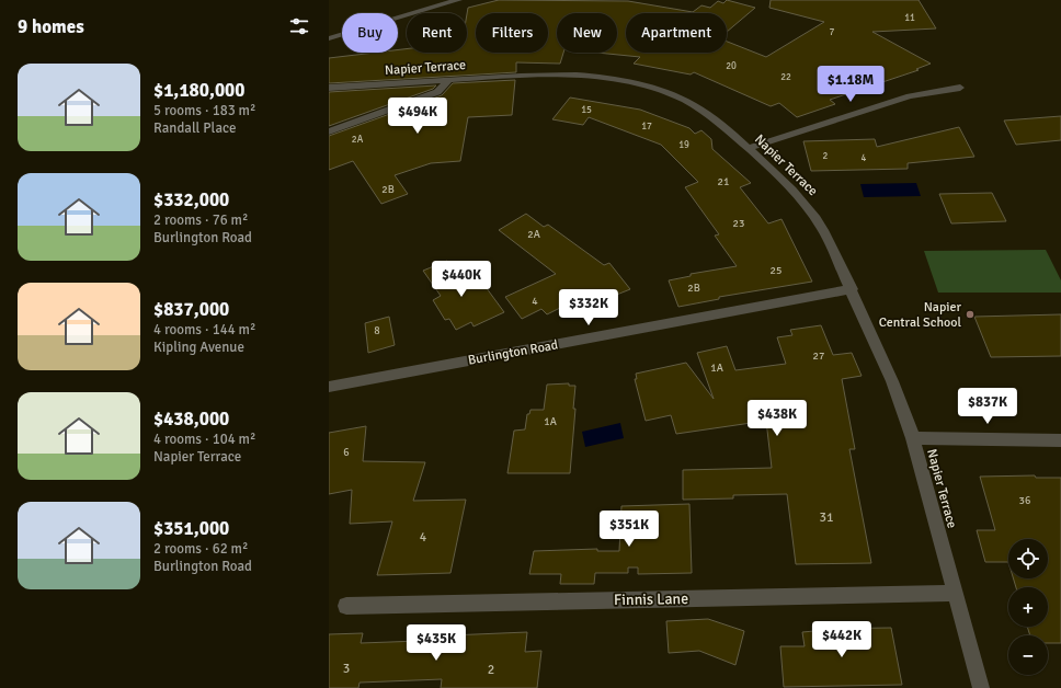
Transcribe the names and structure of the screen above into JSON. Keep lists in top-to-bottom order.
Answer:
{
  "streets": {
    "street": ["Napier Terrace", "Burlington Road", "Finnis Lane"]
  },
  "crossings": [
    ["Napier Terrace", "Burlington Road"],
    ["Napier Terrace", "Finnis Lane"]
  ],
  "places": ["Napier Central School"],
  "house_numbers": [
    "11",
    "7",
    "20",
    "22",
    "15",
    "17",
    "2A",
    "19",
    "2",
    "4",
    "21",
    "2B",
    "23",
    "2A",
    "25",
    "2B",
    "4",
    "8",
    "27",
    "1A",
    "1A",
    "6",
    "36",
    "31",
    "4",
    "3",
    "2"
  ],
  "page": {
    "heading": "9 homes",
    "chip": [
      "Buy",
      "Rent",
      "Filters",
      "New",
      "Apartment"
    ],
    "list": [
      {
        "name": "$1,180,000",
        "note": "5 rooms · 183 m² · Randall Place"
      },
      {
        "name": "$332,000",
        "note": "2 rooms · 76 m² · Burlington Road"
      },
      {
        "name": "$837,000",
        "note": "4 rooms · 144 m² · Kipling Avenue"
      },
      {
        "name": "$438,000",
        "note": "4 rooms · 104 m² · Napier Terrace"
      },
      {
        "name": "$351,000",
        "note": "2 rooms · 62 m² · Burlington Road"
      }
    ],
    "price": [
      "$1.18M",
      "$494K",
      "$440K",
      "$332K",
      "$837K",
      "$438K",
      "$351K",
      "$442K",
      "$435K"
    ],
    "map_buttons": ["+", "−"]
  }
}
